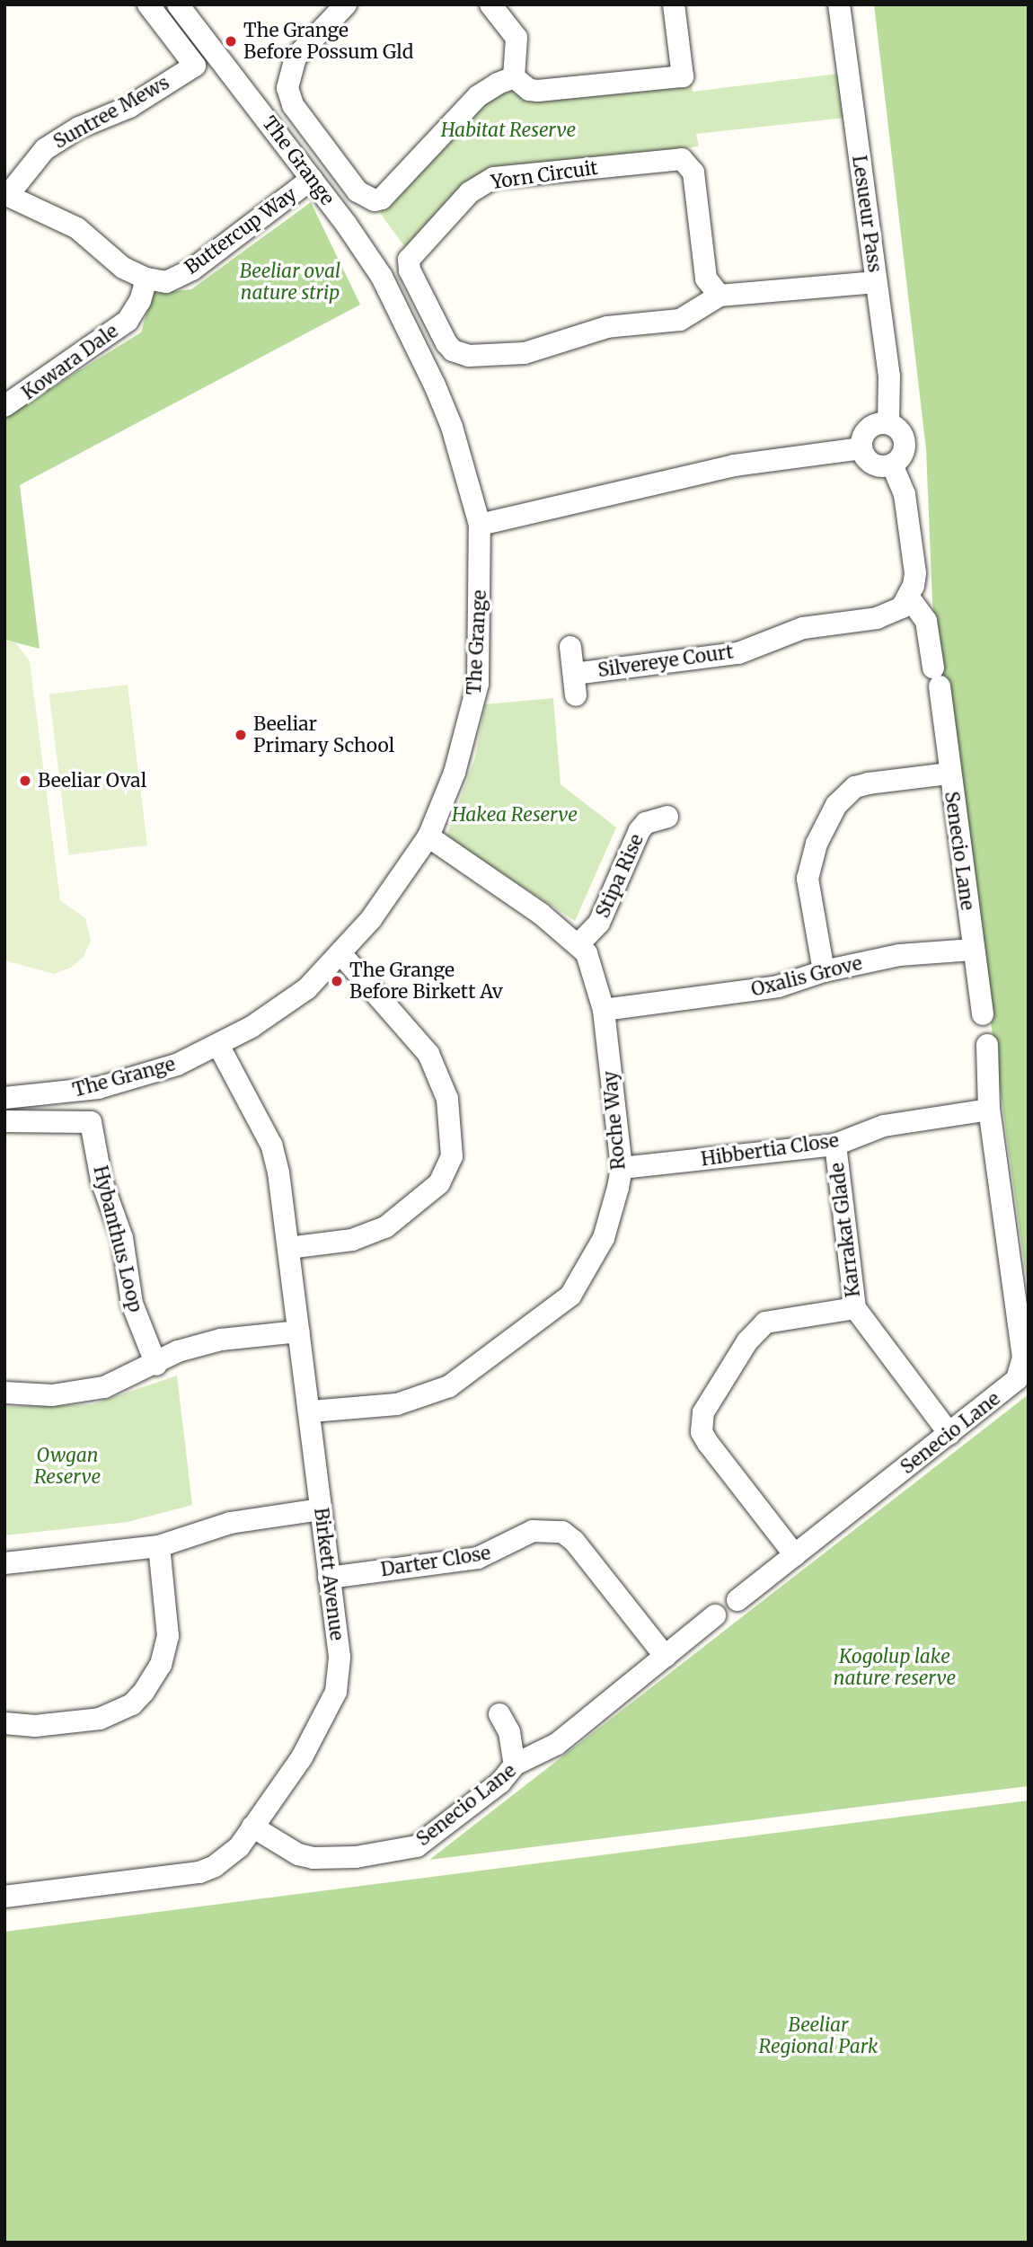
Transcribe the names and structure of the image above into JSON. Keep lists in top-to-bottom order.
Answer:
{
  "streets": {
    "street": [
      "Suntree Mews",
      "The Grange",
      "Yorn Circuit",
      "Lesueur Pass",
      "Buttercup Way",
      "Kowara Dale",
      "Silvereye Court",
      "Senecio Lane",
      "Stipa Rise",
      "Oxalis Grove",
      "Roche Way",
      "Hibbertia Close",
      "Karrakat Glade",
      "Hybanthus Loop",
      "Darter Close",
      "Birkett Avenue"
    ]
  },
  "crossings": [
    ["Suntree Mews", "Buttercup Way"],
    ["The Grange", "Buttercup Way"],
    ["The Grange", "Roche Way"],
    ["The Grange", "Birkett Avenue"],
    ["Yorn Circuit", "Lesueur Pass"],
    ["Buttercup Way", "Kowara Dale"],
    ["Silvereye Court", "Senecio Lane"],
    ["Senecio Lane", "Oxalis Grove"],
    ["Senecio Lane", "Hibbertia Close"],
    ["Senecio Lane", "Karrakat Glade"],
    ["Senecio Lane", "Darter Close"],
    ["Senecio Lane", "Birkett Avenue"],
    ["Stipa Rise", "Roche Way"],
    ["Oxalis Grove", "Roche Way"],
    ["Roche Way", "Hibbertia Close"],
    ["Roche Way", "Birkett Avenue"],
    ["Hibbertia Close", "Karrakat Glade"],
    ["Darter Close", "Birkett Avenue"]
  ],
  "parks": [
    "Habitat Reserve",
    "Beeliar oval nature strip",
    "Hakea Reserve",
    "Owgan Reserve",
    "Kogolup lake nature reserve",
    "Beeliar Regional Park"
  ],
  "places": [
    "The Grange Before Possum Gld",
    "Beeliar Primary School",
    "Beeliar Oval",
    "The Grange Before Birkett Av"
  ]
}
